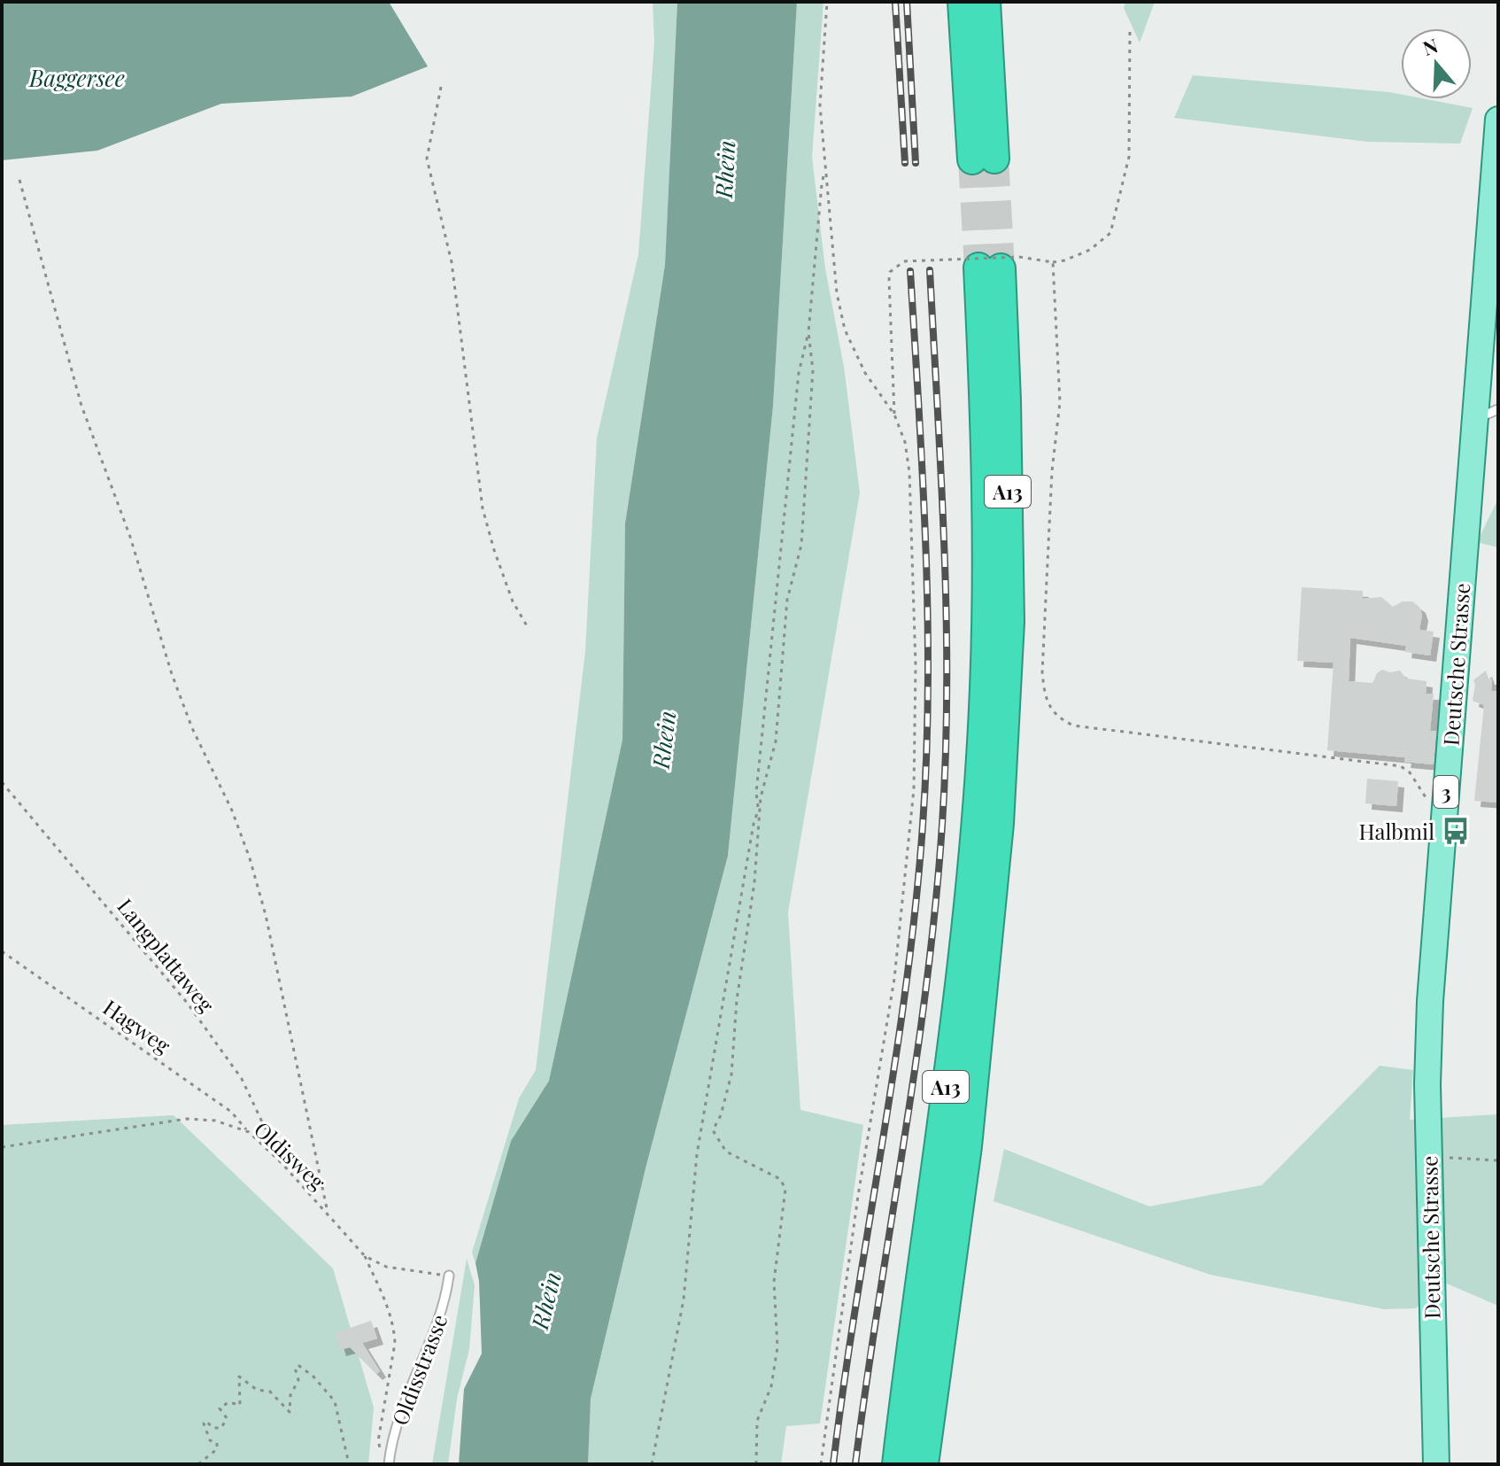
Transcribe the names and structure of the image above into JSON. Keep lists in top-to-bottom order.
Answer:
{
  "streets": {
    "highway": ["A13"],
    "main road": ["Deutsche Strasse", "3"],
    "lane": ["Oldisstrasse"],
    "path": ["Langplattaweg", "Hagweg", "Oldisweg"]
  },
  "crossings": [
    ["Langplattaweg", "Oldisweg"],
    ["Hagweg", "Oldisweg"],
    ["Oldisweg", "Oldisstrasse"]
  ],
  "water": ["Baggersee", "Rhein"],
  "places": {
    "bus stop": ["Halbmil"]
  },
  "north": "top"
}
